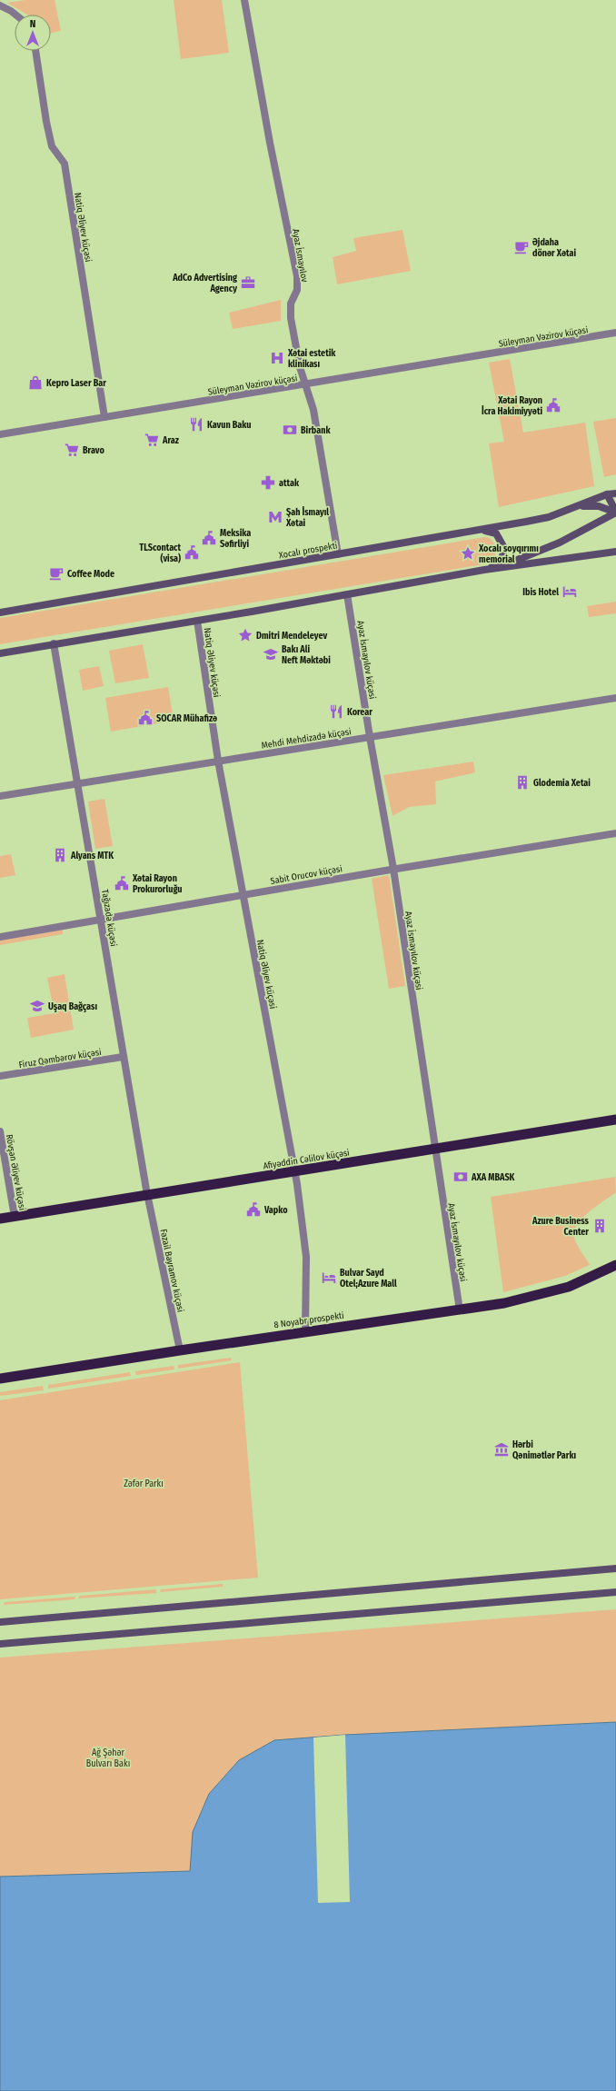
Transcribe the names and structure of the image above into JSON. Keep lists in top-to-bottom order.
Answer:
{
  "streets": {
    "highway": ["Afiyəddin Cəlilov küçəsi", "8 Noyabr prospekti"],
    "main road": ["Xocalı prospekti"],
    "street": [
      "Natiq Əliyev küçəsi",
      "Ayaz İsmayılov",
      "Süleyman Vəzirov küçəsi",
      "Ayaz İsmayılov küçəsi",
      "Mehdi Mehdizadə küçəsi",
      "Sabit Orucov küçəsi",
      "Tağızadə küçəsi",
      "Firuz Qəmbərov küçəsi",
      "Rövşən Əliyev küçəsi",
      "Fəzail Bayramov küçəsi"
    ]
  },
  "crossings": [
    ["Natiq Əliyev küçəsi", "Süleyman Vəzirov küçəsi"],
    ["Natiq Əliyev küçəsi", "Mehdi Mehdizadə küçəsi"],
    ["Natiq Əliyev küçəsi", "Sabit Orucov küçəsi"],
    ["Natiq Əliyev küçəsi", "Afiyəddin Cəlilov küçəsi"],
    ["Natiq Əliyev küçəsi", "8 Noyabr prospekti"],
    ["Ayaz İsmayılov", "Süleyman Vəzirov küçəsi"],
    ["Ayaz İsmayılov", "Xocalı prospekti"],
    ["Ayaz İsmayılov küçəsi", "Mehdi Mehdizadə küçəsi"],
    ["Ayaz İsmayılov küçəsi", "Sabit Orucov küçəsi"],
    ["Ayaz İsmayılov küçəsi", "Afiyəddin Cəlilov küçəsi"],
    ["Ayaz İsmayılov küçəsi", "8 Noyabr prospekti"],
    ["Mehdi Mehdizadə küçəsi", "Tağızadə küçəsi"],
    ["Sabit Orucov küçəsi", "Tağızadə küçəsi"],
    ["Tağızadə küçəsi", "Firuz Qəmbərov küçəsi"],
    ["Tağızadə küçəsi", "Afiyəddin Cəlilov küçəsi"],
    ["Tağızadə küçəsi", "Fəzail Bayramov küçəsi"],
    ["Afiyəddin Cəlilov küçəsi", "Rövşən Əliyev küçəsi"],
    ["Afiyəddin Cəlilov küçəsi", "Fəzail Bayramov küçəsi"],
    ["Fəzail Bayramov küçəsi", "8 Noyabr prospekti"]
  ],
  "parks": ["Zəfər Parkı", "Ağ Şəhər Bulvarı Bakı"],
  "places": {
    "cafe": ["Əjdaha dönər Xətai", "Coffee Mode"],
    "office": ["AdCo Advertising Agency"],
    "hospital": ["Xətai estetik klinikası"],
    "shop": ["Kepro Laser Bar"],
    "public building": [
      "Xətai Rayon İcra Hakimiyyəti",
      "Meksika Səfirliyi",
      "TLScontact (visa)",
      "SOCAR Mühafizə",
      "Xətai Rayon Prokurorluğu",
      "Vapko"
    ],
    "restaurant": ["Kavun Baku", "Korear"],
    "bank": ["Birbank", "AXA MBASK"],
    "supermarket": ["Araz", "Bravo"],
    "pharmacy": ["attak"],
    "metro station": ["Şah İsmayıl Xətai"],
    "place": ["Xocalı soyqırımı memorial", "Dmitri Mendeleyev"],
    "hotel": ["Ibis Hotel", "Bulvar Sayd Otel;Azure Mall"],
    "school or university": ["Bakı Ali Neft Məktəbi", "Uşaq Bağçası"],
    "building": ["Glodemia Xetai", "Alyans MTK", "Azure Business Center"],
    "museum": ["Hərbi Qənimətlər Parkı"]
  },
  "north": "top"
}
